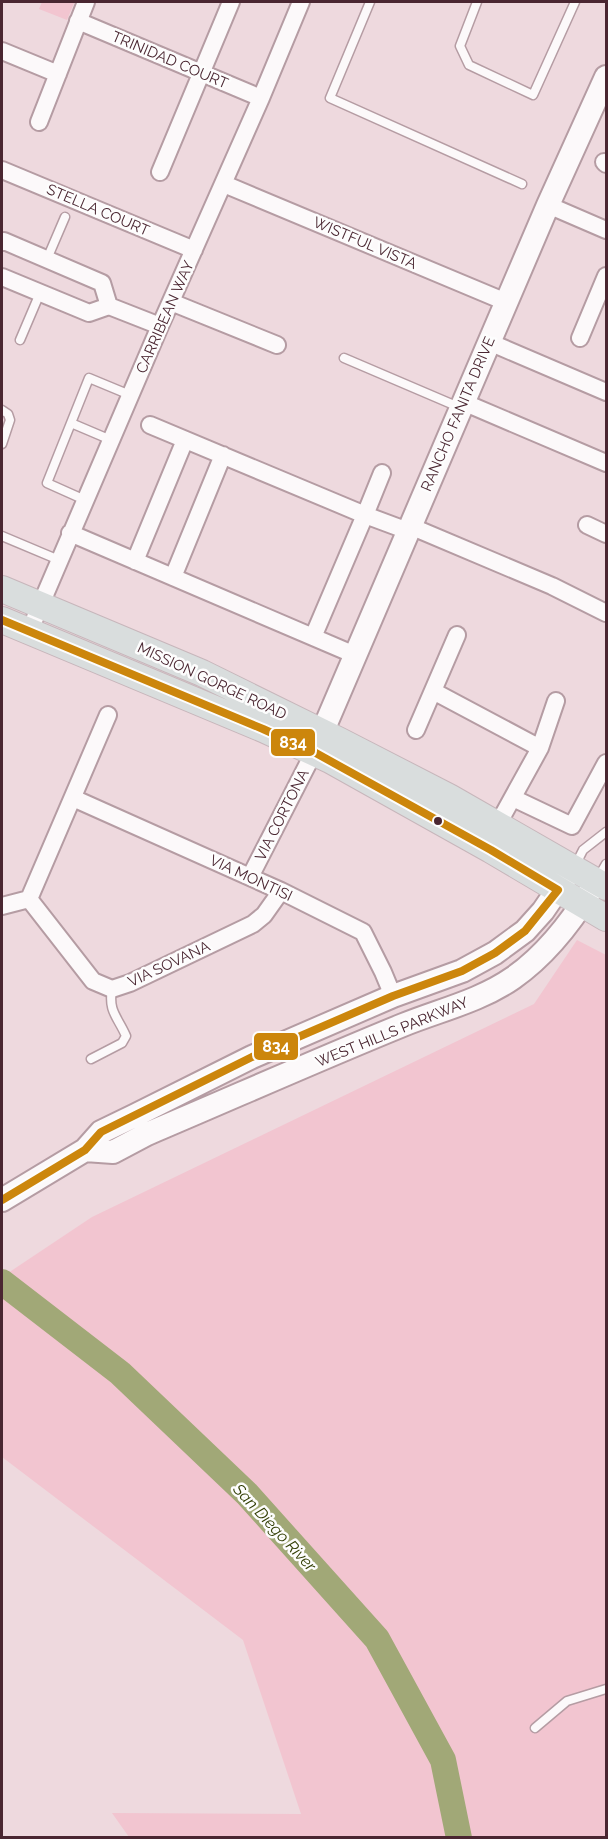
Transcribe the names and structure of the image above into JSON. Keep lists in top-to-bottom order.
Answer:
{
  "streets": {
    "main road": ["RANCHO FANITA DRIVE", "MISSION GORGE ROAD", "WEST HILLS PARKWAY"],
    "street": [
      "TRINIDAD COURT",
      "STELLA COURT",
      "WISTFUL VISTA",
      "CARRIBEAN WAY",
      "VIA CORTONA",
      "VIA MONTISI",
      "VIA SOVANA"
    ]
  },
  "crossings": [
    ["TRINIDAD COURT", "CARRIBEAN WAY"],
    ["STELLA COURT", "CARRIBEAN WAY"],
    ["WISTFUL VISTA", "CARRIBEAN WAY"],
    ["WISTFUL VISTA", "RANCHO FANITA DRIVE"],
    ["CARRIBEAN WAY", "MISSION GORGE ROAD"],
    ["RANCHO FANITA DRIVE", "MISSION GORGE ROAD"],
    ["RANCHO FANITA DRIVE", "VIA CORTONA"],
    ["MISSION GORGE ROAD", "VIA CORTONA"],
    ["MISSION GORGE ROAD", "WEST HILLS PARKWAY"],
    ["VIA CORTONA", "VIA MONTISI"],
    ["VIA MONTISI", "VIA SOVANA"],
    ["VIA MONTISI", "WEST HILLS PARKWAY"]
  ],
  "water": ["San Diego River"],
  "lines": ["transit line 834"]
}
